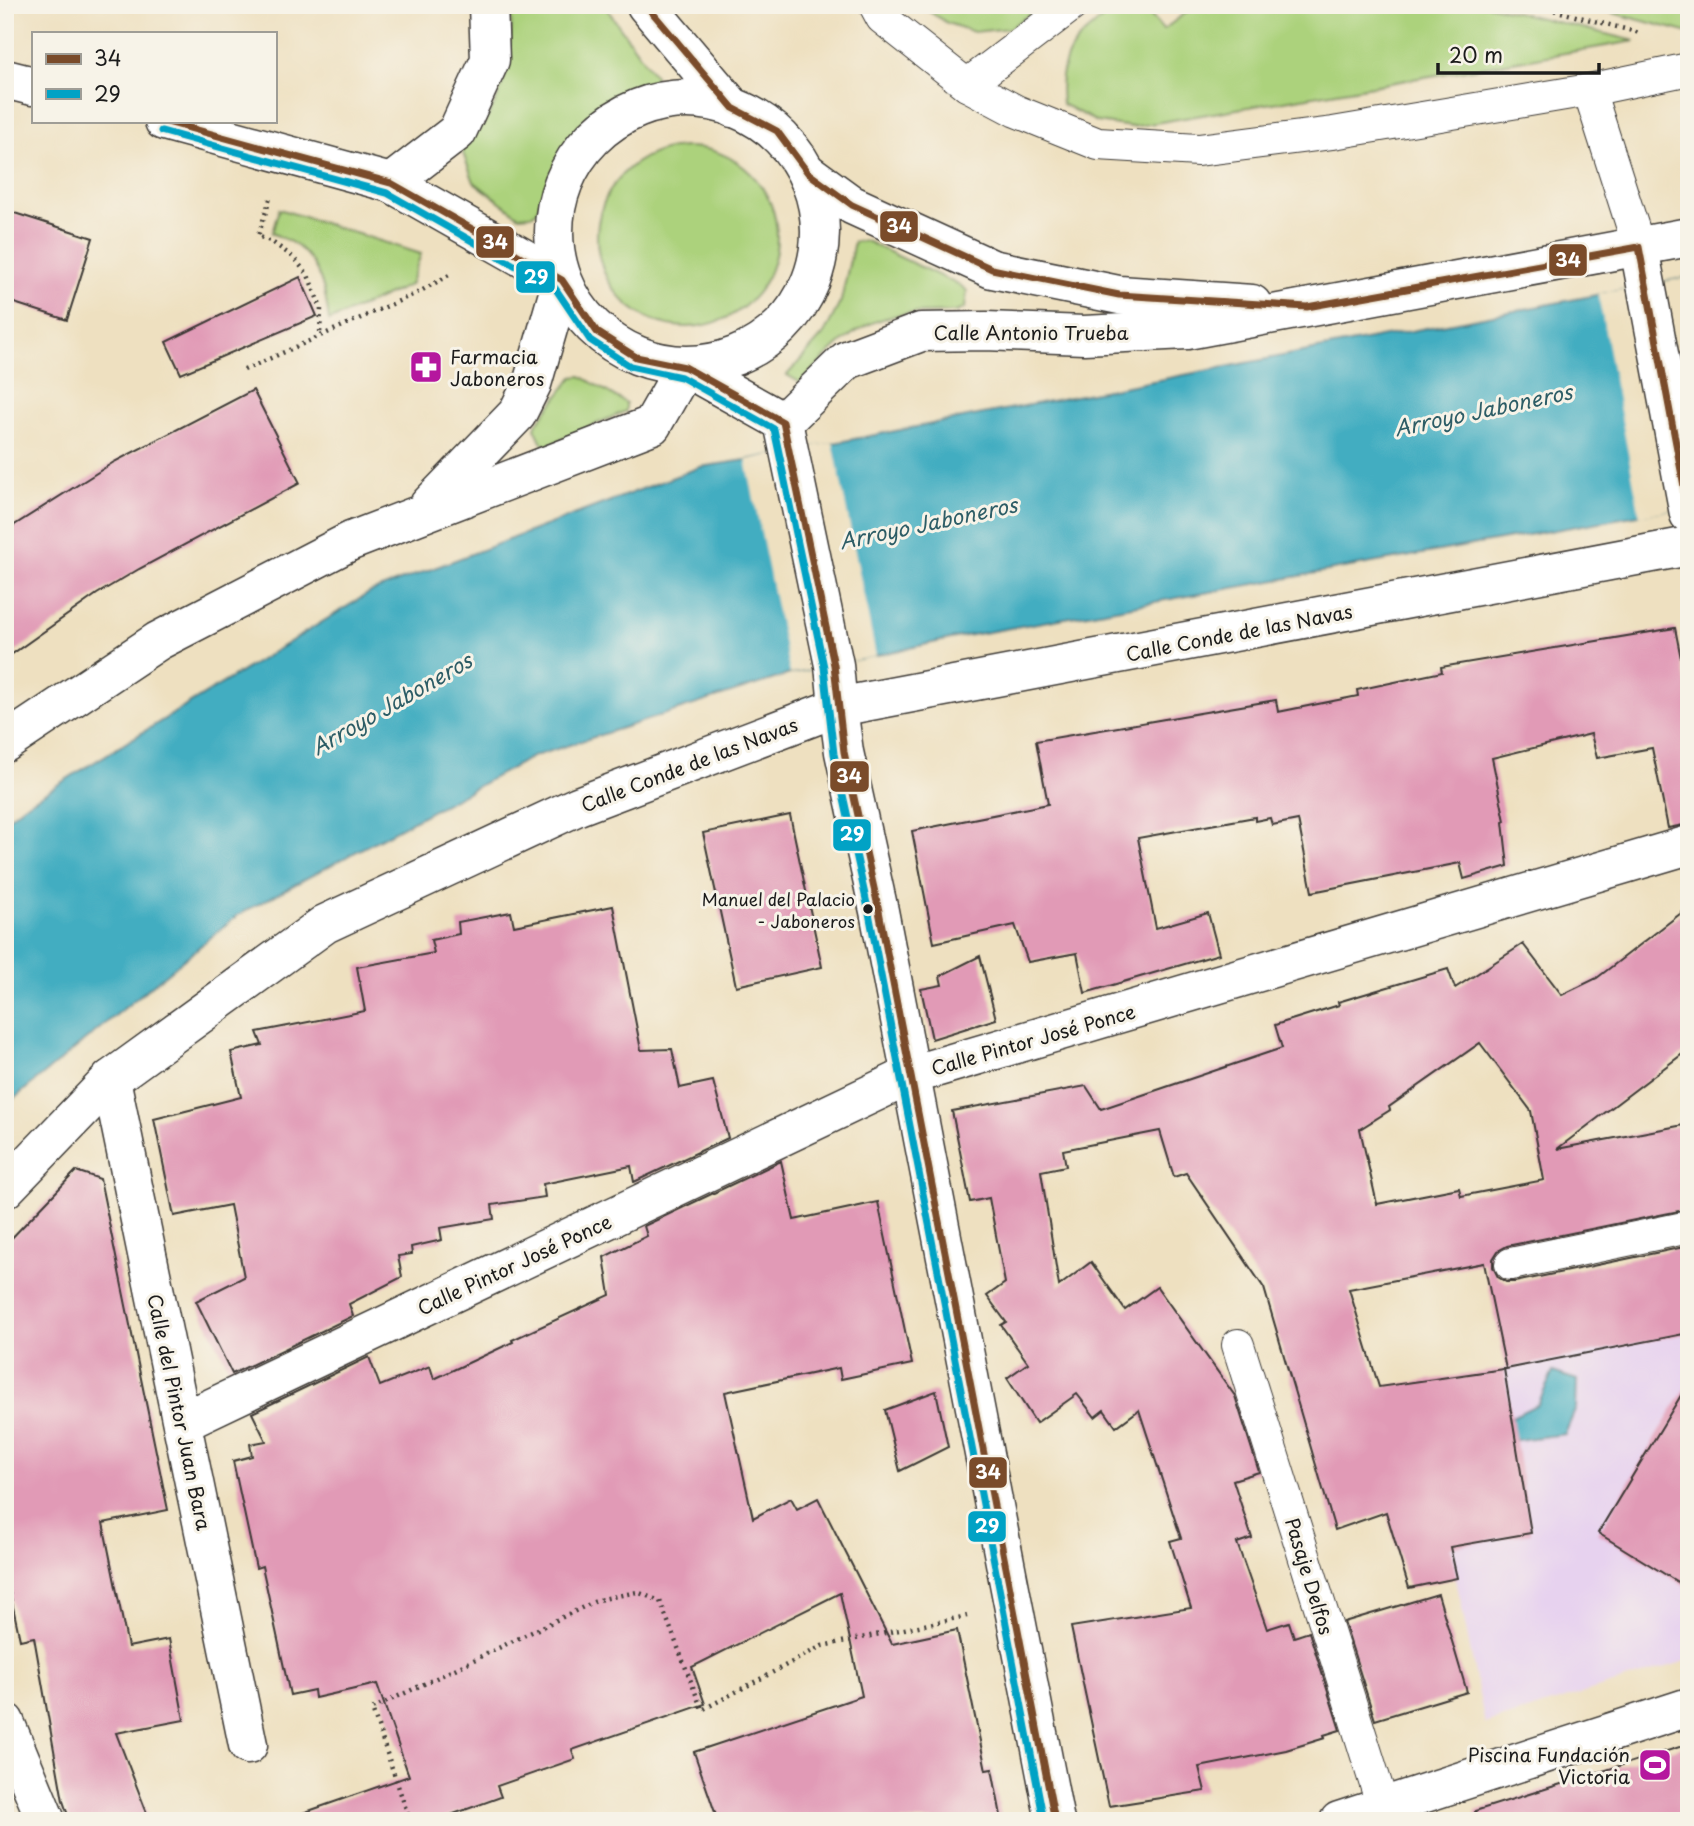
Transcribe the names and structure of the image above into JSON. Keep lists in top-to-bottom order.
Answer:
{
  "streets": {
    "street": [
      "Calle Antonio Trueba",
      "Calle Conde de las Navas",
      "Calle Pintor José Ponce",
      "Calle del Pintor Juan Bara"
    ],
    "lane": ["Pasaje Delfos"]
  },
  "crossings": [
    ["Calle Conde de las Navas", "Calle del Pintor Juan Bara"],
    ["Calle Pintor José Ponce", "Calle del Pintor Juan Bara"]
  ],
  "water": ["Arroyo Jaboneros"],
  "places": {
    "pharmacy": ["Farmacia Jaboneros"],
    "other": ["Manuel del Palacio - Jaboneros"],
    "sports": ["Piscina Fundación Victoria"]
  },
  "lines": ["transit line 34", "transit line 29"],
  "legend": ["34", "29"],
  "scale_bar": "20 m"
}
